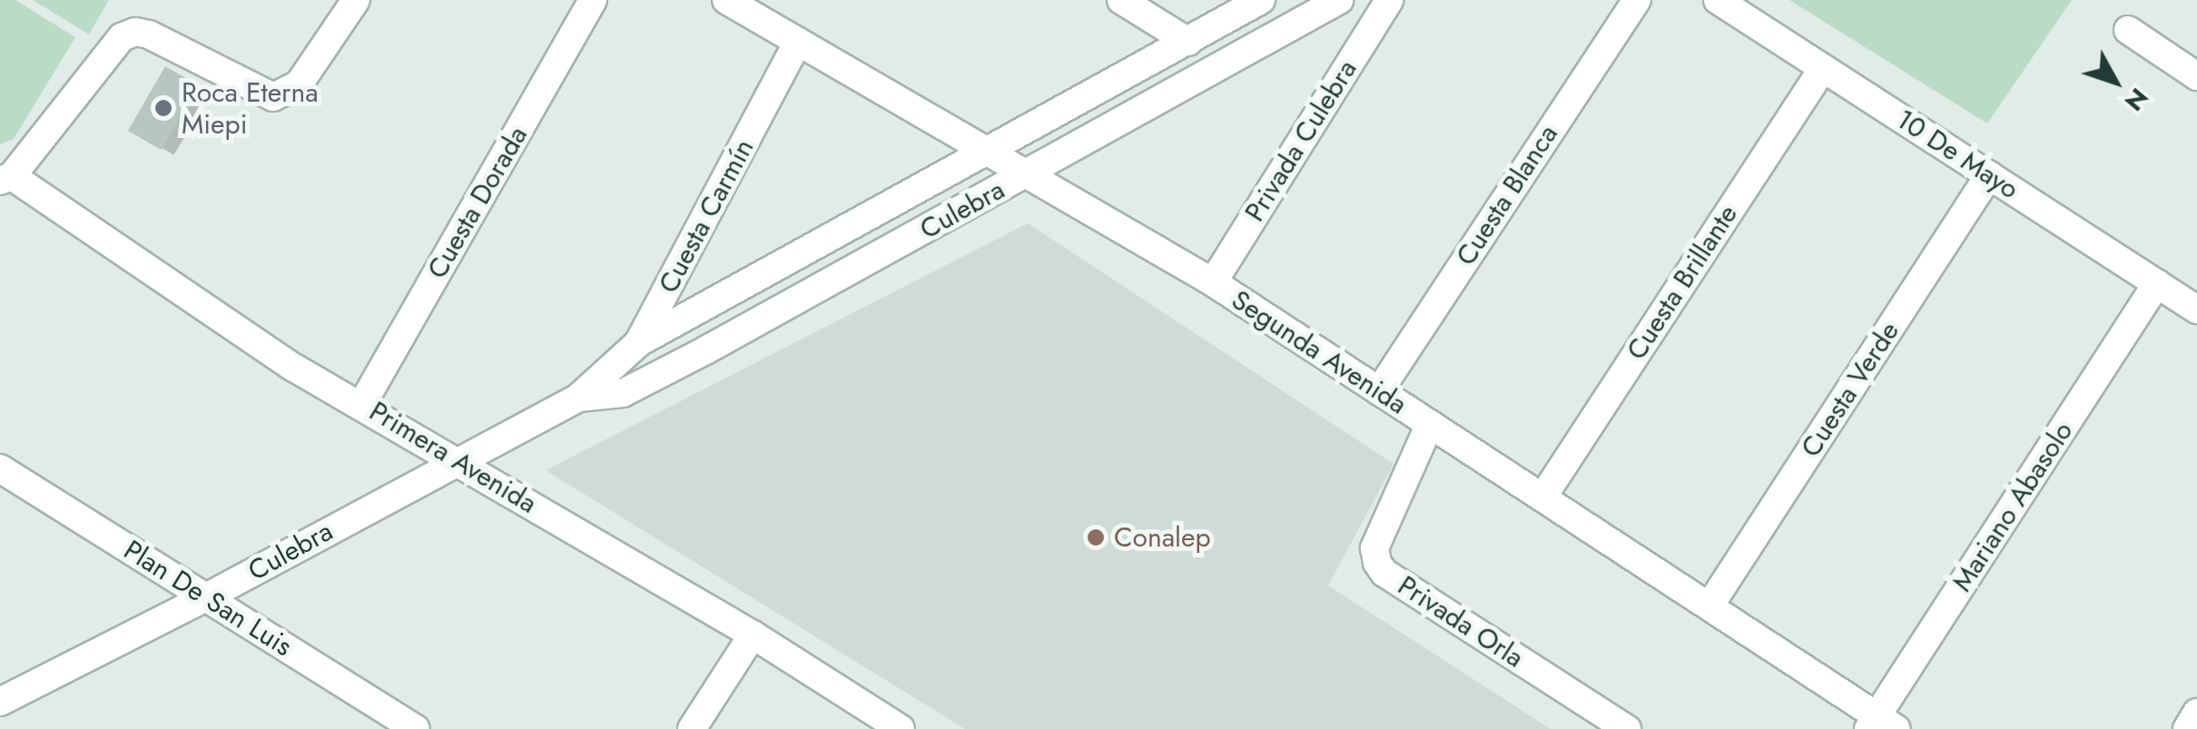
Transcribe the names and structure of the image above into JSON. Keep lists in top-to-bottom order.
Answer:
{
  "streets": {
    "street": [
      "Privada Culebra",
      "10 De Mayo",
      "Cuesta Blanca",
      "Cuesta Dorada",
      "Culebra",
      "Cuesta Carmín",
      "Cuesta Brillante",
      "Segunda Avenida",
      "Cuesta Verde",
      "Primera Avenida",
      "Mariano Abasolo",
      "Plan De San Luis",
      "Privada Orla"
    ]
  },
  "crossings": [
    ["Privada Culebra", "Segunda Avenida"],
    ["10 De Mayo", "Cuesta Brillante"],
    ["10 De Mayo", "Cuesta Verde"],
    ["10 De Mayo", "Mariano Abasolo"],
    ["Cuesta Blanca", "Segunda Avenida"],
    ["Cuesta Dorada", "Primera Avenida"],
    ["Culebra", "Cuesta Carmín"],
    ["Culebra", "Segunda Avenida"],
    ["Culebra", "Primera Avenida"],
    ["Culebra", "Plan De San Luis"],
    ["Cuesta Carmín", "Segunda Avenida"],
    ["Cuesta Brillante", "Segunda Avenida"],
    ["Segunda Avenida", "Cuesta Verde"],
    ["Segunda Avenida", "Mariano Abasolo"],
    ["Segunda Avenida", "Privada Orla"]
  ],
  "places": ["Roca Eterna Miepi", "Conalep"],
  "north": "bottom right"
}
